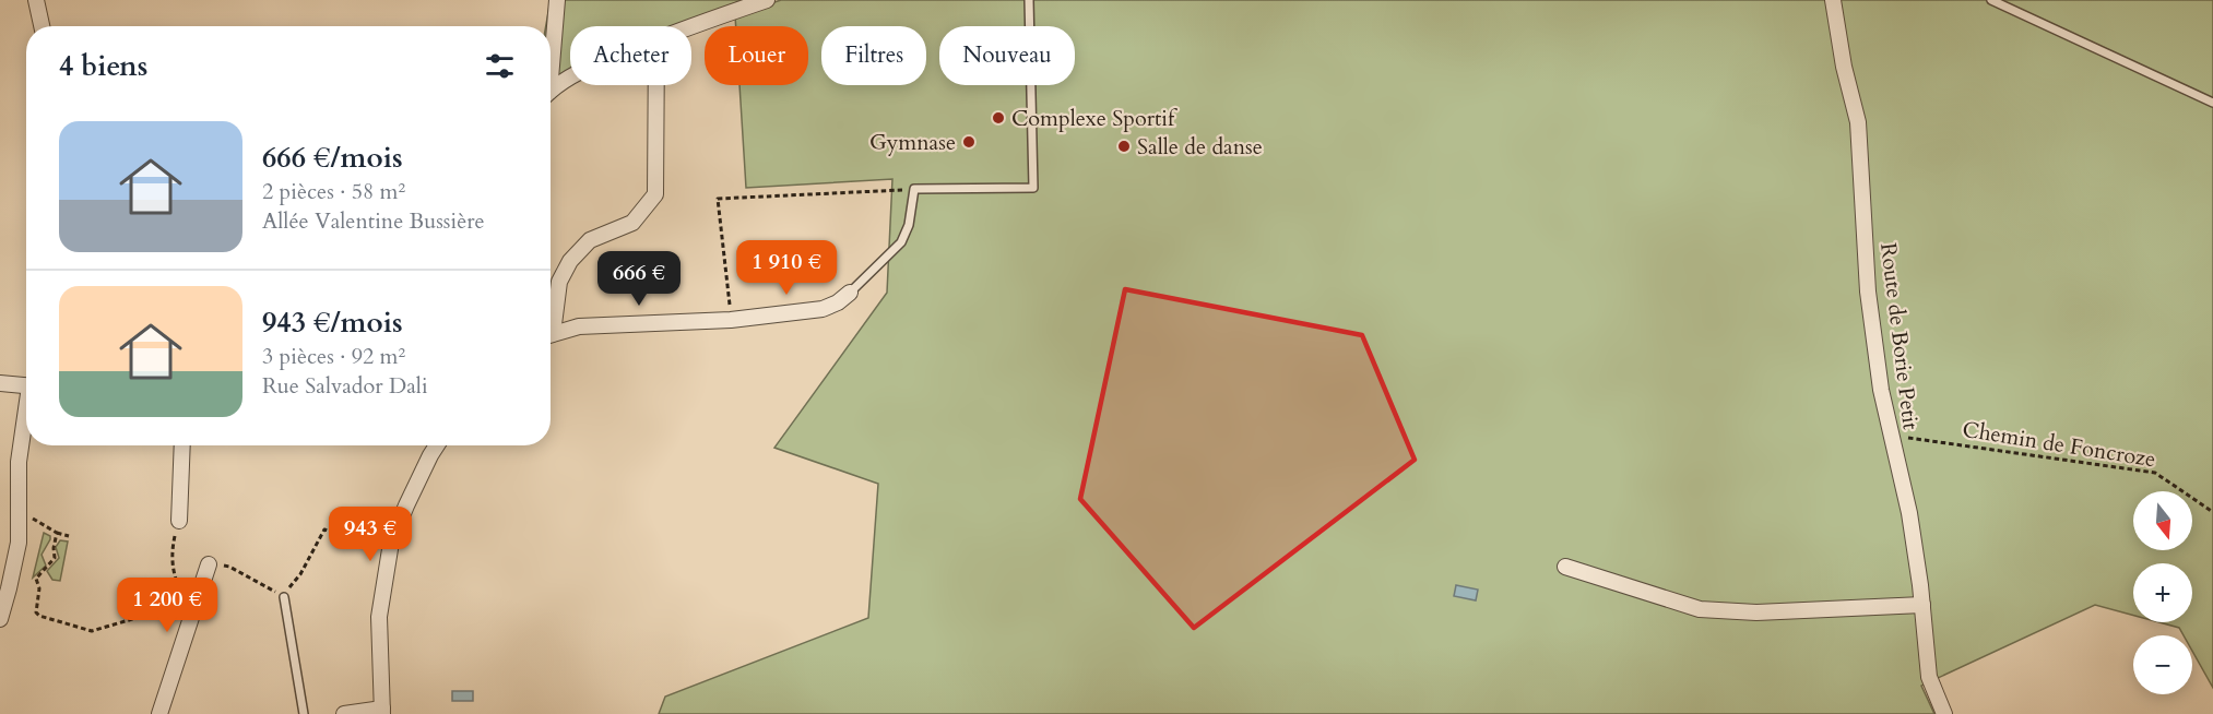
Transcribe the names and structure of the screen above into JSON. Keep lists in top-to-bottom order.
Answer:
{
  "streets": {
    "street": ["Route de Borie Petit"],
    "path": ["Chemin de Foncroze"]
  },
  "crossings": [
    ["Route de Borie Petit", "Chemin de Foncroze"]
  ],
  "places": ["Complexe Sportif", "Gymnase", "Salle de danse"],
  "north": "bottom",
  "page": {
    "chip": [
      "Acheter",
      "Louer",
      "Filtres",
      "Nouveau"
    ],
    "heading": "4 biens",
    "list": [
      {
        "name": "666 €/mois",
        "note": "2 pièces · 58 m² · Allée Valentine Bussière"
      },
      {
        "name": "943 €/mois",
        "note": "3 pièces · 92 m² · Rue Salvador Dali"
      }
    ],
    "price": [
      "1 910 €",
      "666 €",
      "943 €",
      "1 200 €"
    ],
    "map_buttons": ["+", "−"]
  }
}
